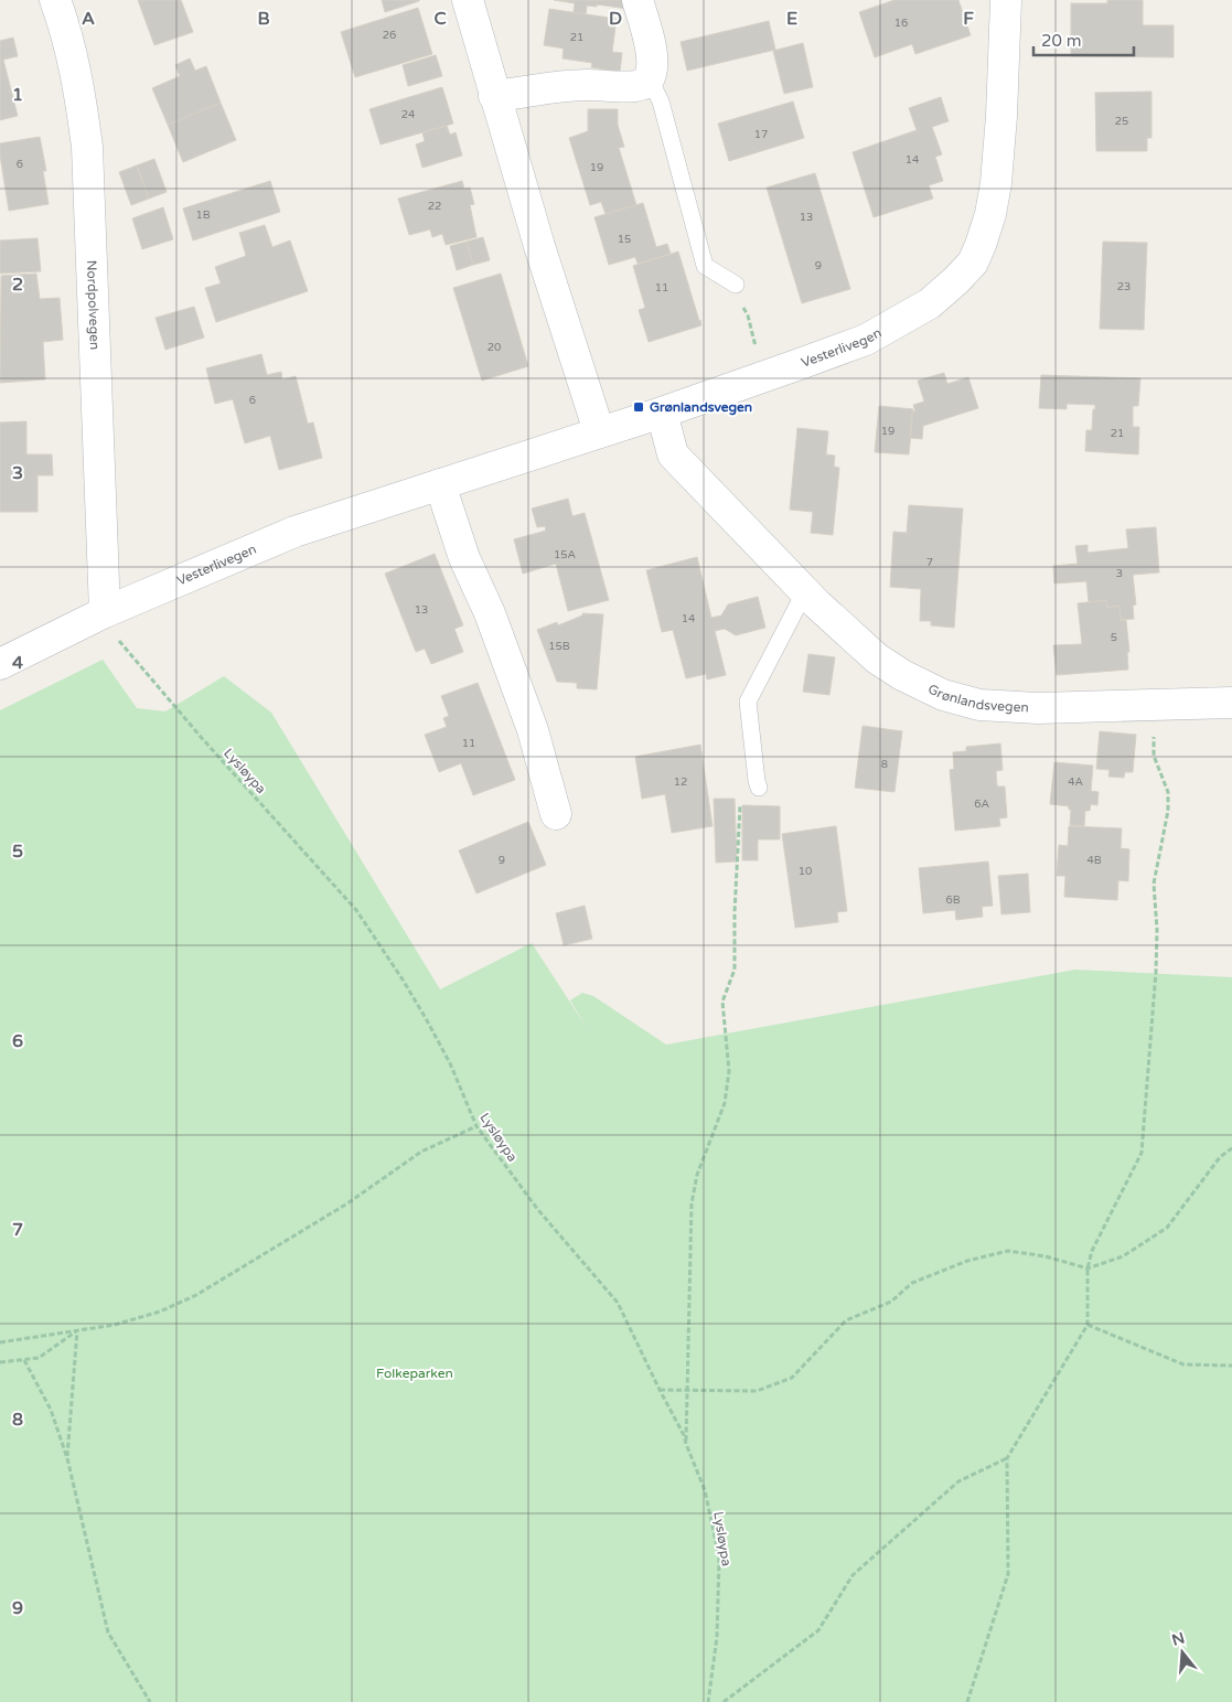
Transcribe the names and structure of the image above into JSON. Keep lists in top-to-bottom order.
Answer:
{
  "streets": {
    "street": ["Nordpolvegen", "Vesterlivegen", "Grønlandsvegen"],
    "path": ["Lysløypa"]
  },
  "crossings": [
    ["Nordpolvegen", "Vesterlivegen"],
    ["Nordpolvegen", "Lysløypa"],
    ["Vesterlivegen", "Grønlandsvegen"],
    ["Vesterlivegen", "Lysløypa"]
  ],
  "parks": ["Folkeparken"],
  "places": {
    "transit": ["Grønlandsvegen"]
  },
  "house_numbers": [
    "16",
    "26",
    "21",
    "24",
    "25",
    "17",
    "14",
    "6",
    "19",
    "22",
    "1B",
    "13",
    "15",
    "9",
    "23",
    "11",
    "20",
    "6",
    "19",
    "21",
    "15A",
    "7",
    "3",
    "13",
    "14",
    "5",
    "15B",
    "11",
    "8",
    "12",
    "4A",
    "6A",
    "9",
    "4B",
    "10",
    "6B"
  ],
  "scale_bar": "20 m",
  "north": "top",
  "grid": {
    "columns": [
      "A",
      "B",
      "C",
      "D",
      "E",
      "F"
    ],
    "rows": [
      "1",
      "2",
      "3",
      "4",
      "5",
      "6",
      "7",
      "8",
      "9"
    ]
  }
}
